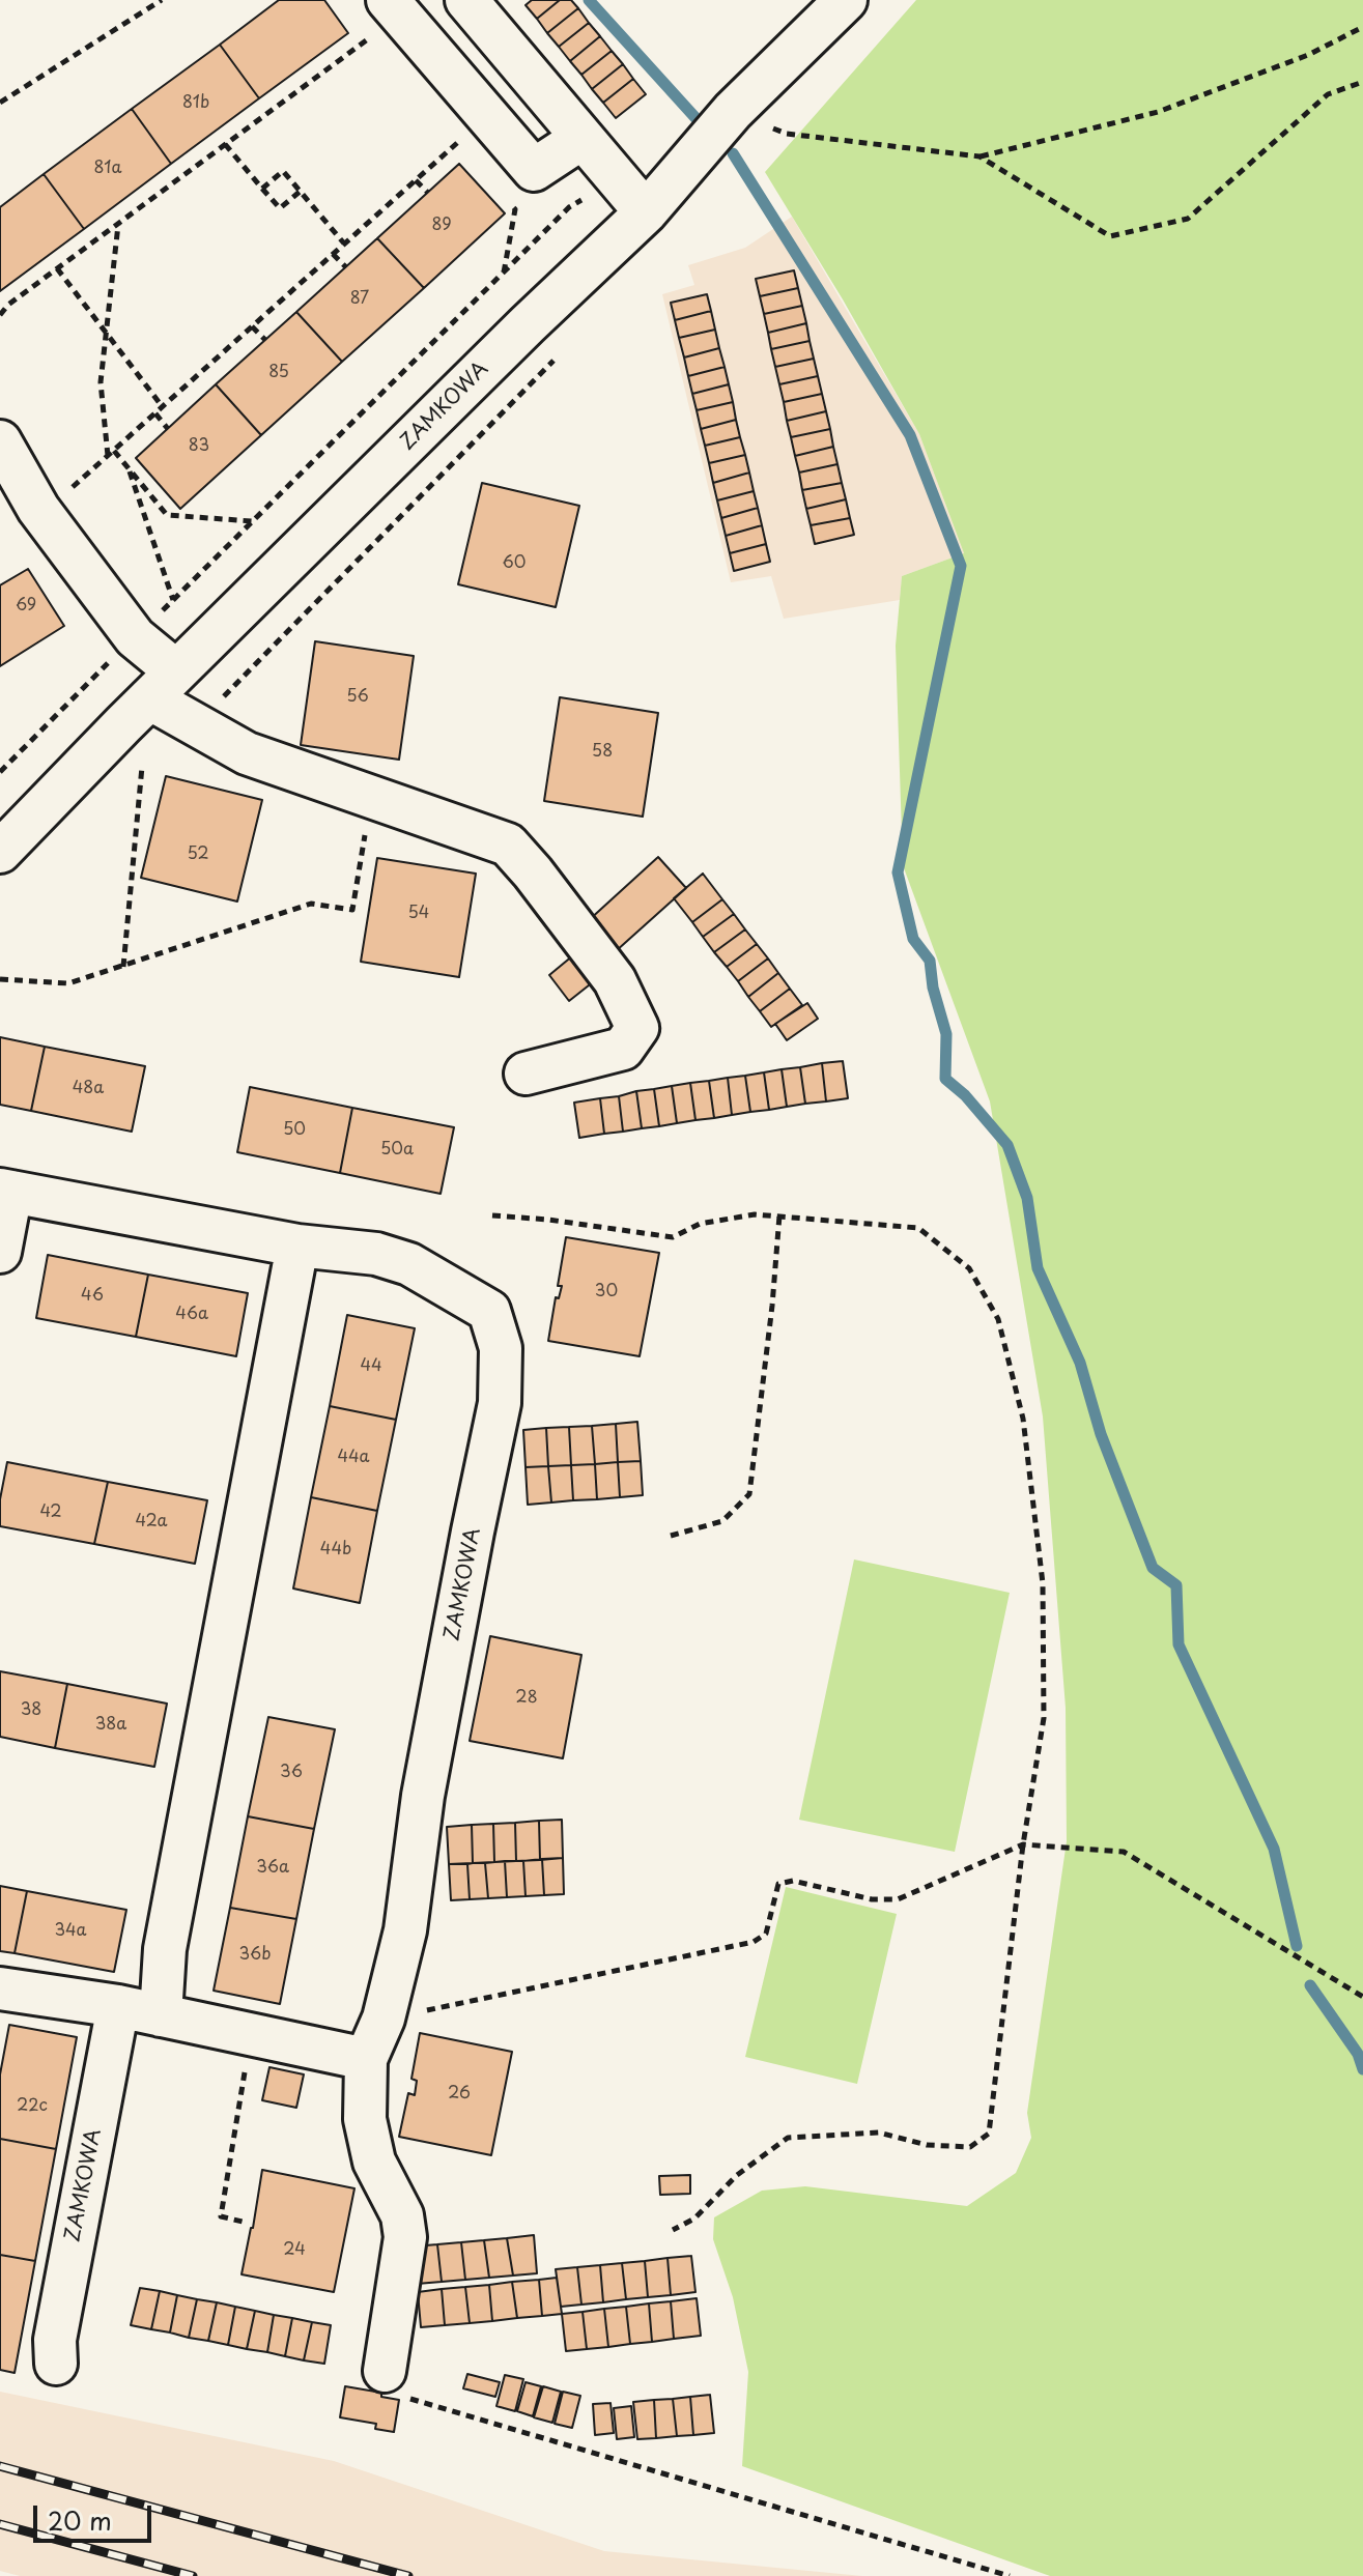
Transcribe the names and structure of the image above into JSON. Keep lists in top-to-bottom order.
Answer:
{
  "streets": {
    "street": ["ZAMKOWA"]
  },
  "house_numbers": [
    "81b",
    "81a",
    "89",
    "87",
    "85",
    "83",
    "60",
    "69",
    "56",
    "58",
    "52",
    "54",
    "48a",
    "50",
    "50a",
    "30",
    "46",
    "46a",
    "44",
    "44a",
    "42",
    "42a",
    "44b",
    "28",
    "38",
    "38a",
    "36",
    "36a",
    "34a",
    "36b",
    "26",
    "22c",
    "24"
  ],
  "scale_bar": "20 m"
}
